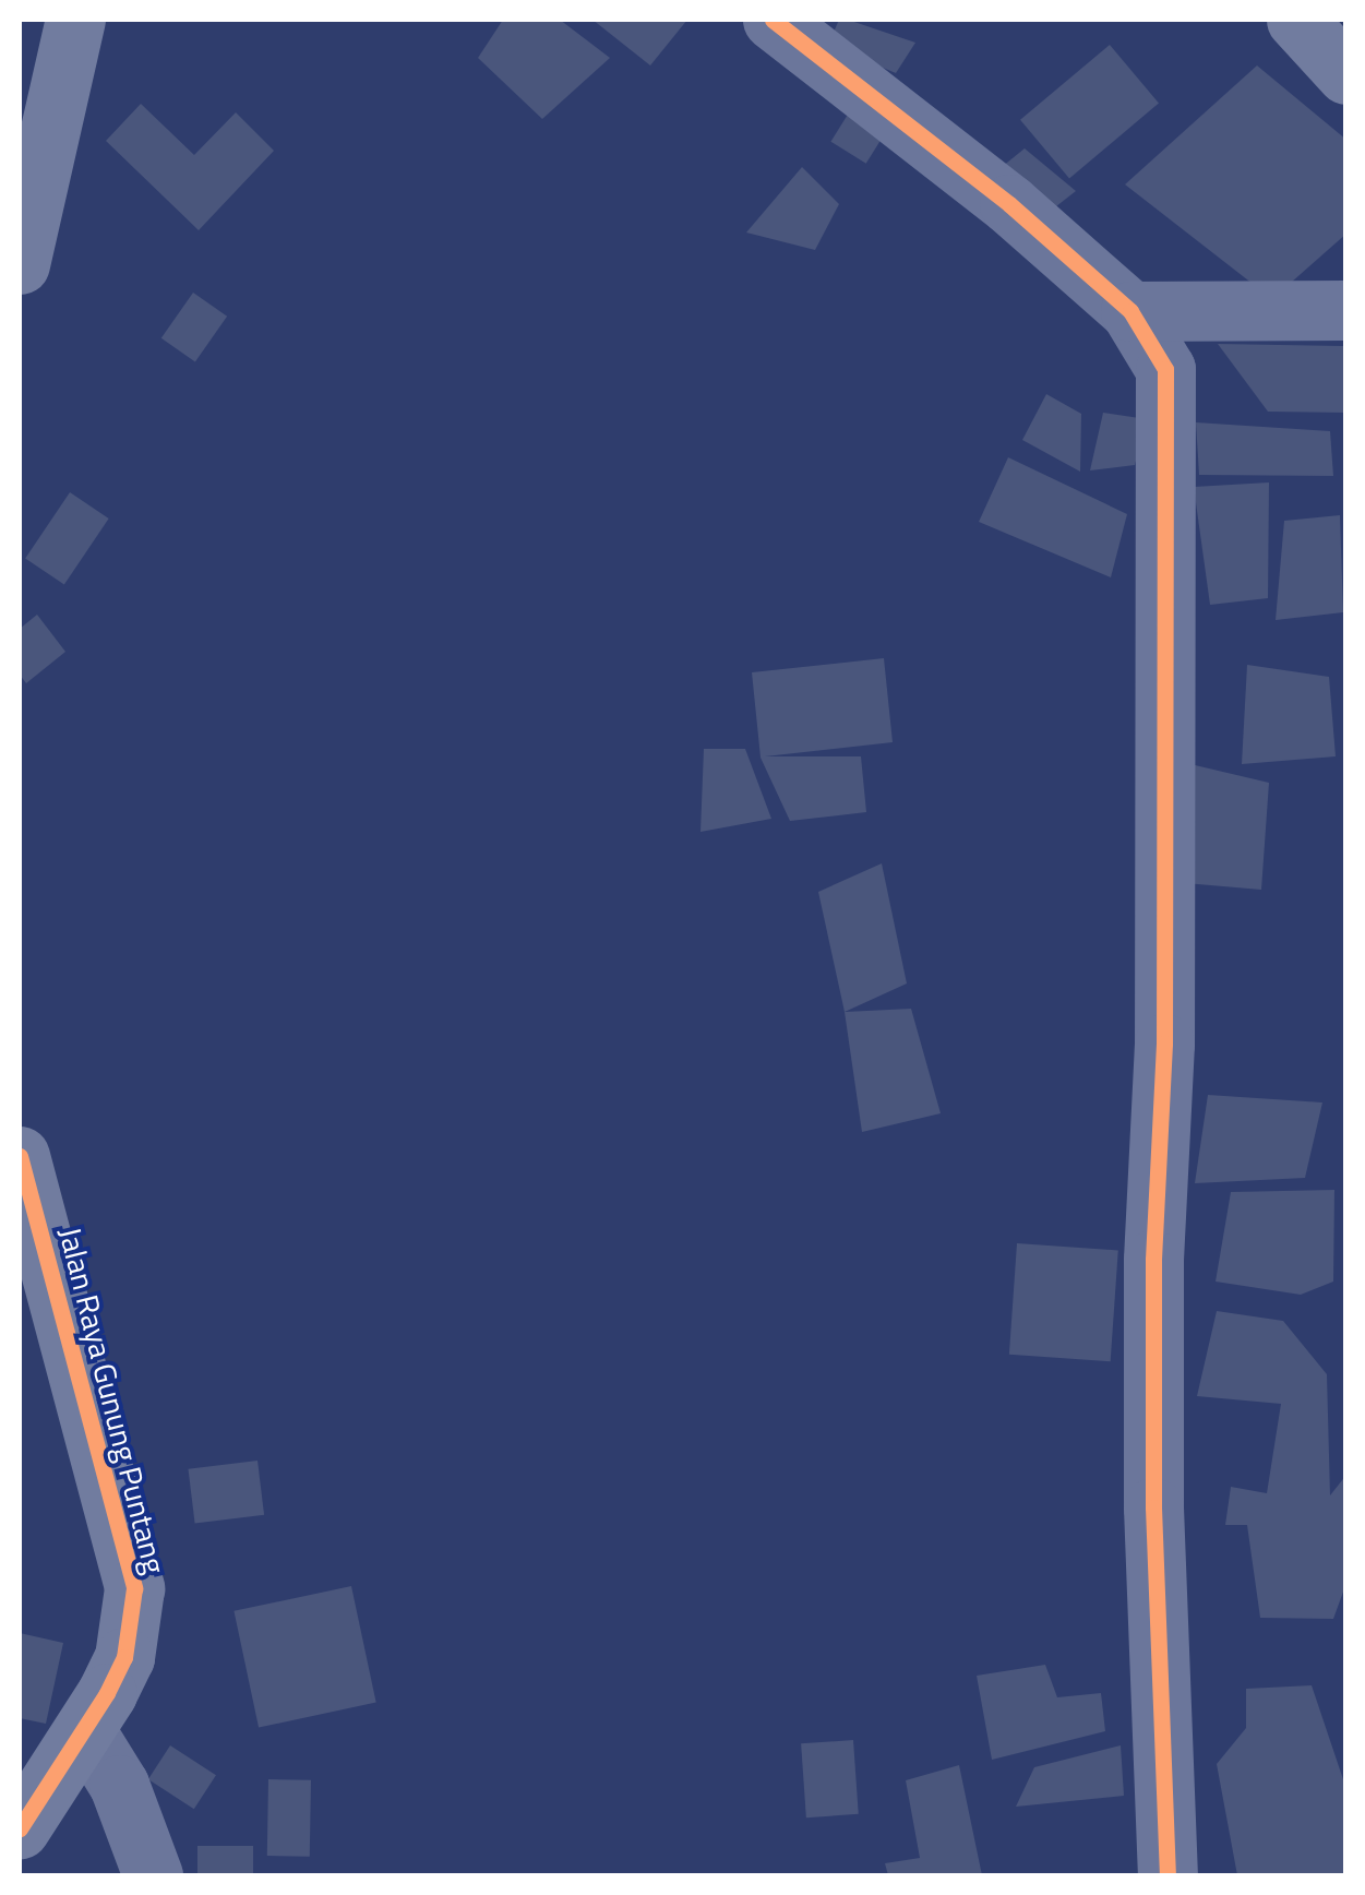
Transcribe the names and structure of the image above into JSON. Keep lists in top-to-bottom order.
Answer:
{
  "streets": {
    "street": ["Jalan Raya Gunung Puntang"]
  }
}
